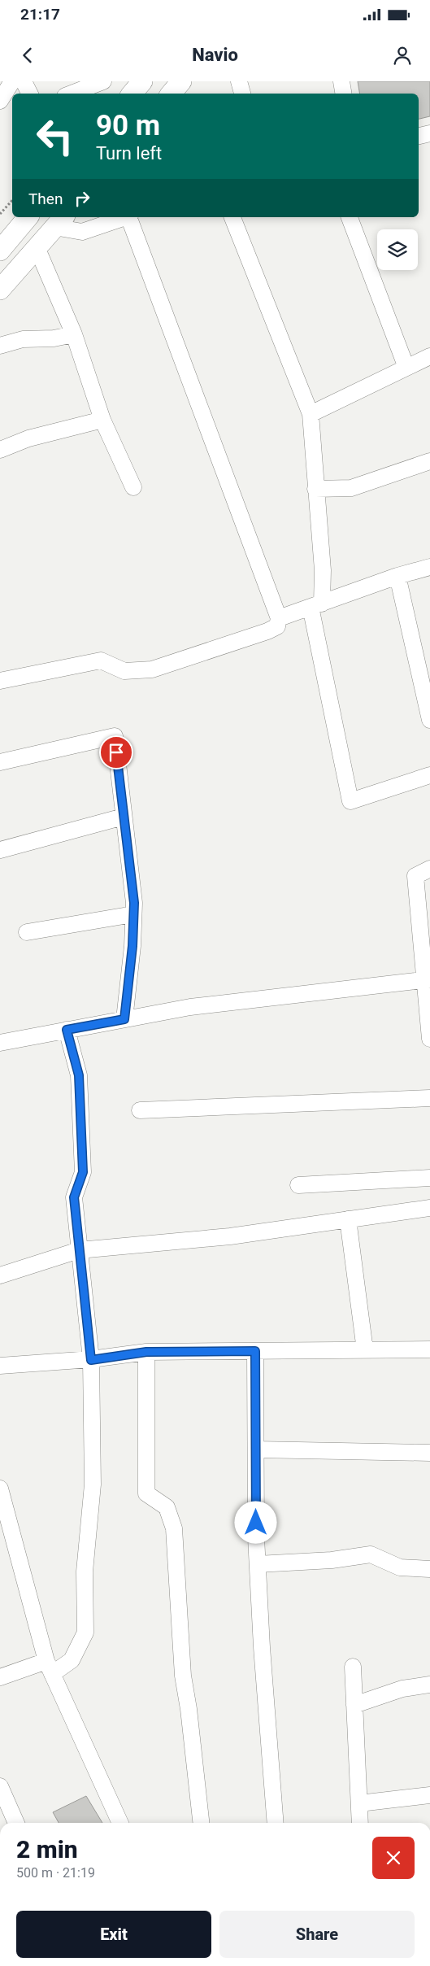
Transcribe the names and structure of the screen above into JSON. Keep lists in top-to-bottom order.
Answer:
{
  "page": {
    "status": "21:17",
    "header": "Navio",
    "turn": ["90 m", "Turn left"],
    "then": "Then",
    "heading": ["2 min", "500 m · 21:19"],
    "buttons": ["Exit", "Share"]
  }
}
